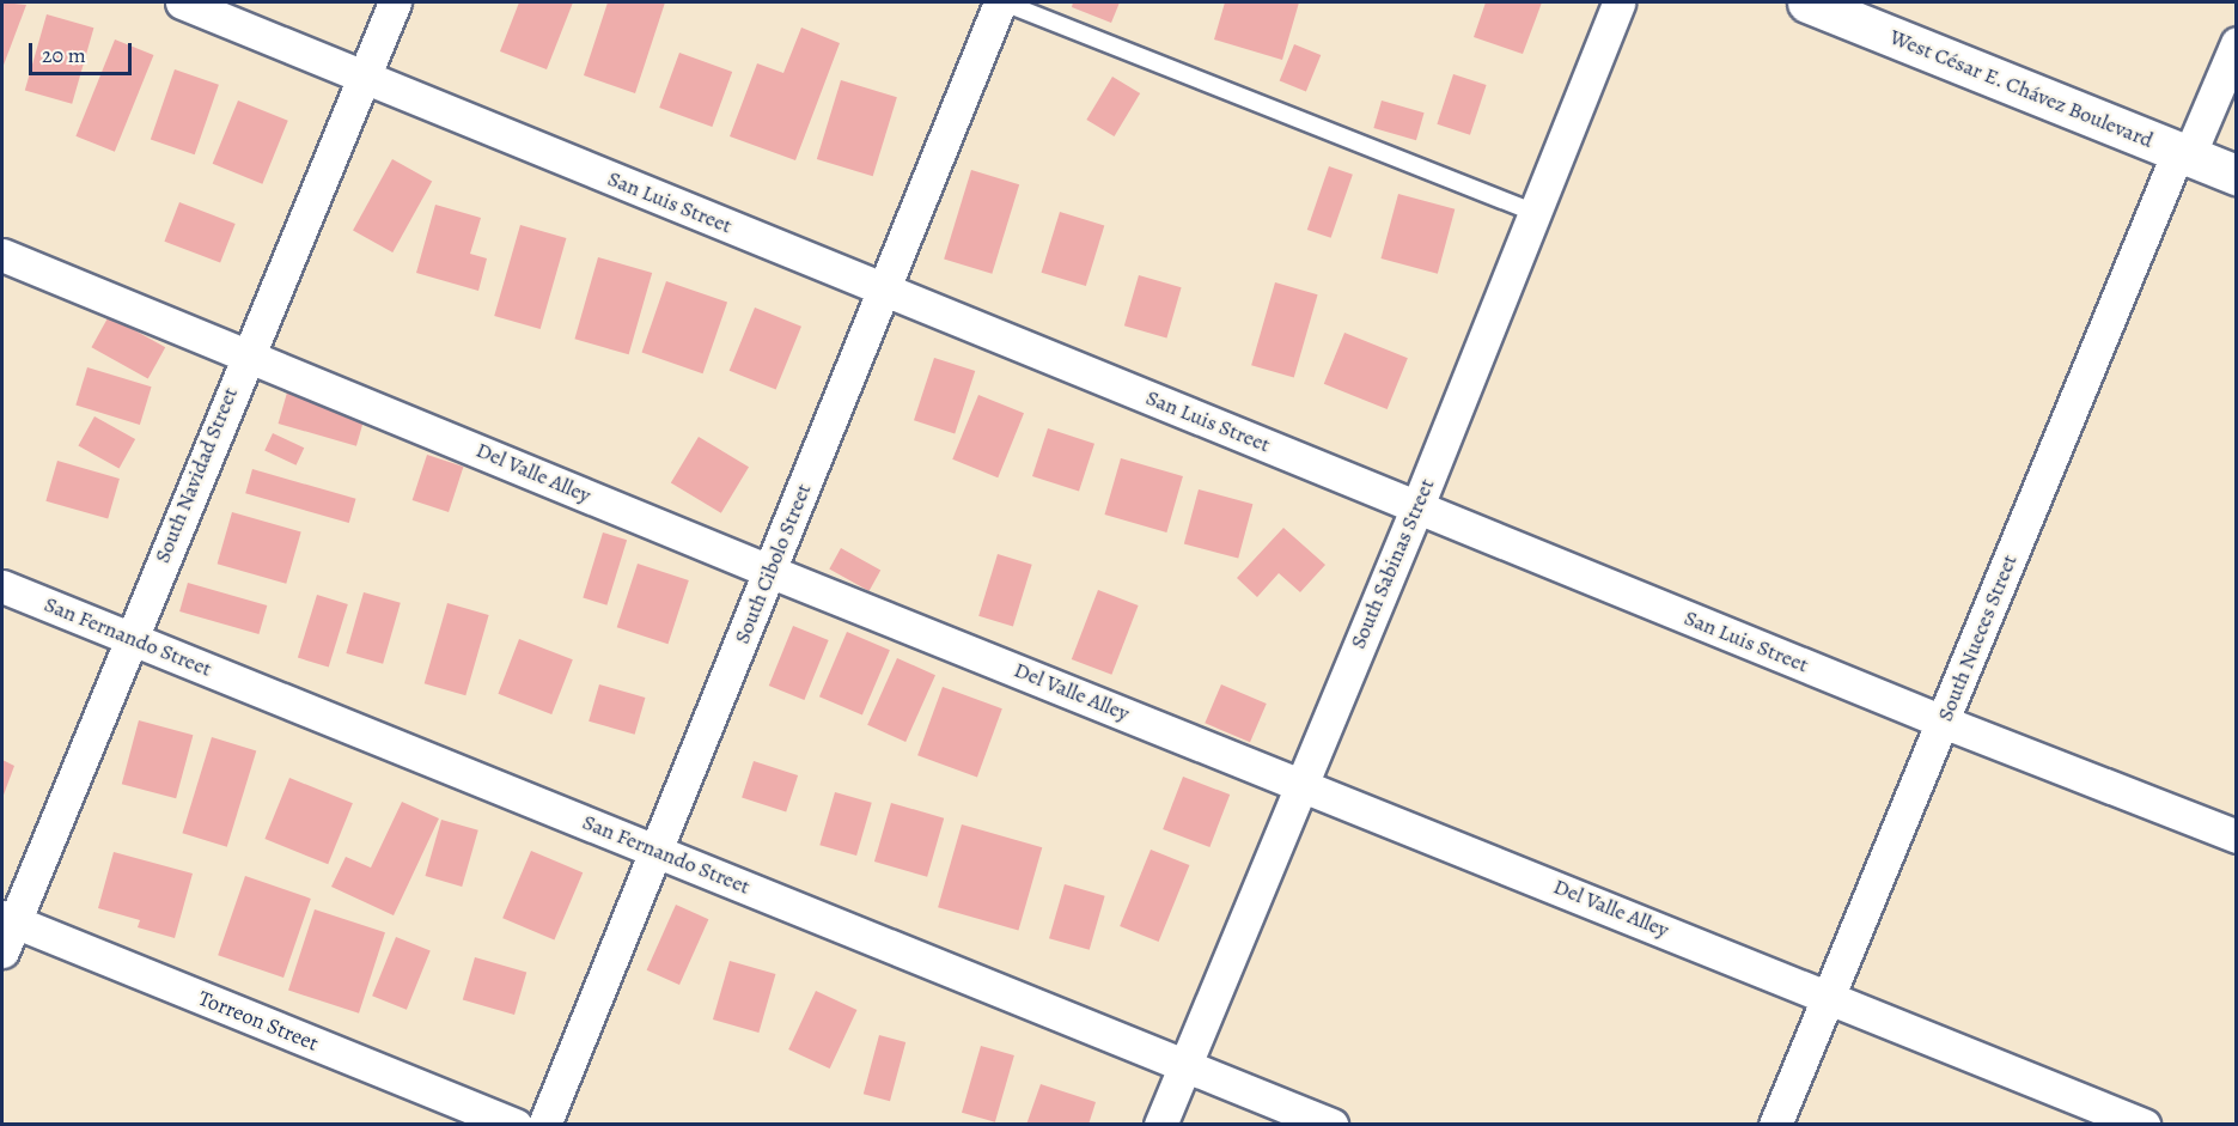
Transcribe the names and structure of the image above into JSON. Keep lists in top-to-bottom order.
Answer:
{
  "streets": {
    "street": [
      "West César E. Chávez Boulevard",
      "San Luis Street",
      "Del Valle Alley",
      "South Navidad Street",
      "South Cibolo Street",
      "South Sabinas Street",
      "San Fernando Street",
      "South Nueces Street",
      "Torreon Street"
    ]
  },
  "crossings": [
    ["West César E. Chávez Boulevard", "South Nueces Street"],
    ["San Luis Street", "South Navidad Street"],
    ["San Luis Street", "South Cibolo Street"],
    ["San Luis Street", "South Sabinas Street"],
    ["San Luis Street", "South Nueces Street"],
    ["Del Valle Alley", "South Navidad Street"],
    ["Del Valle Alley", "South Cibolo Street"],
    ["Del Valle Alley", "South Sabinas Street"],
    ["Del Valle Alley", "South Nueces Street"],
    ["South Navidad Street", "San Fernando Street"],
    ["South Navidad Street", "Torreon Street"],
    ["South Cibolo Street", "San Fernando Street"],
    ["South Sabinas Street", "San Fernando Street"]
  ],
  "scale_bar": "20 m"
}
